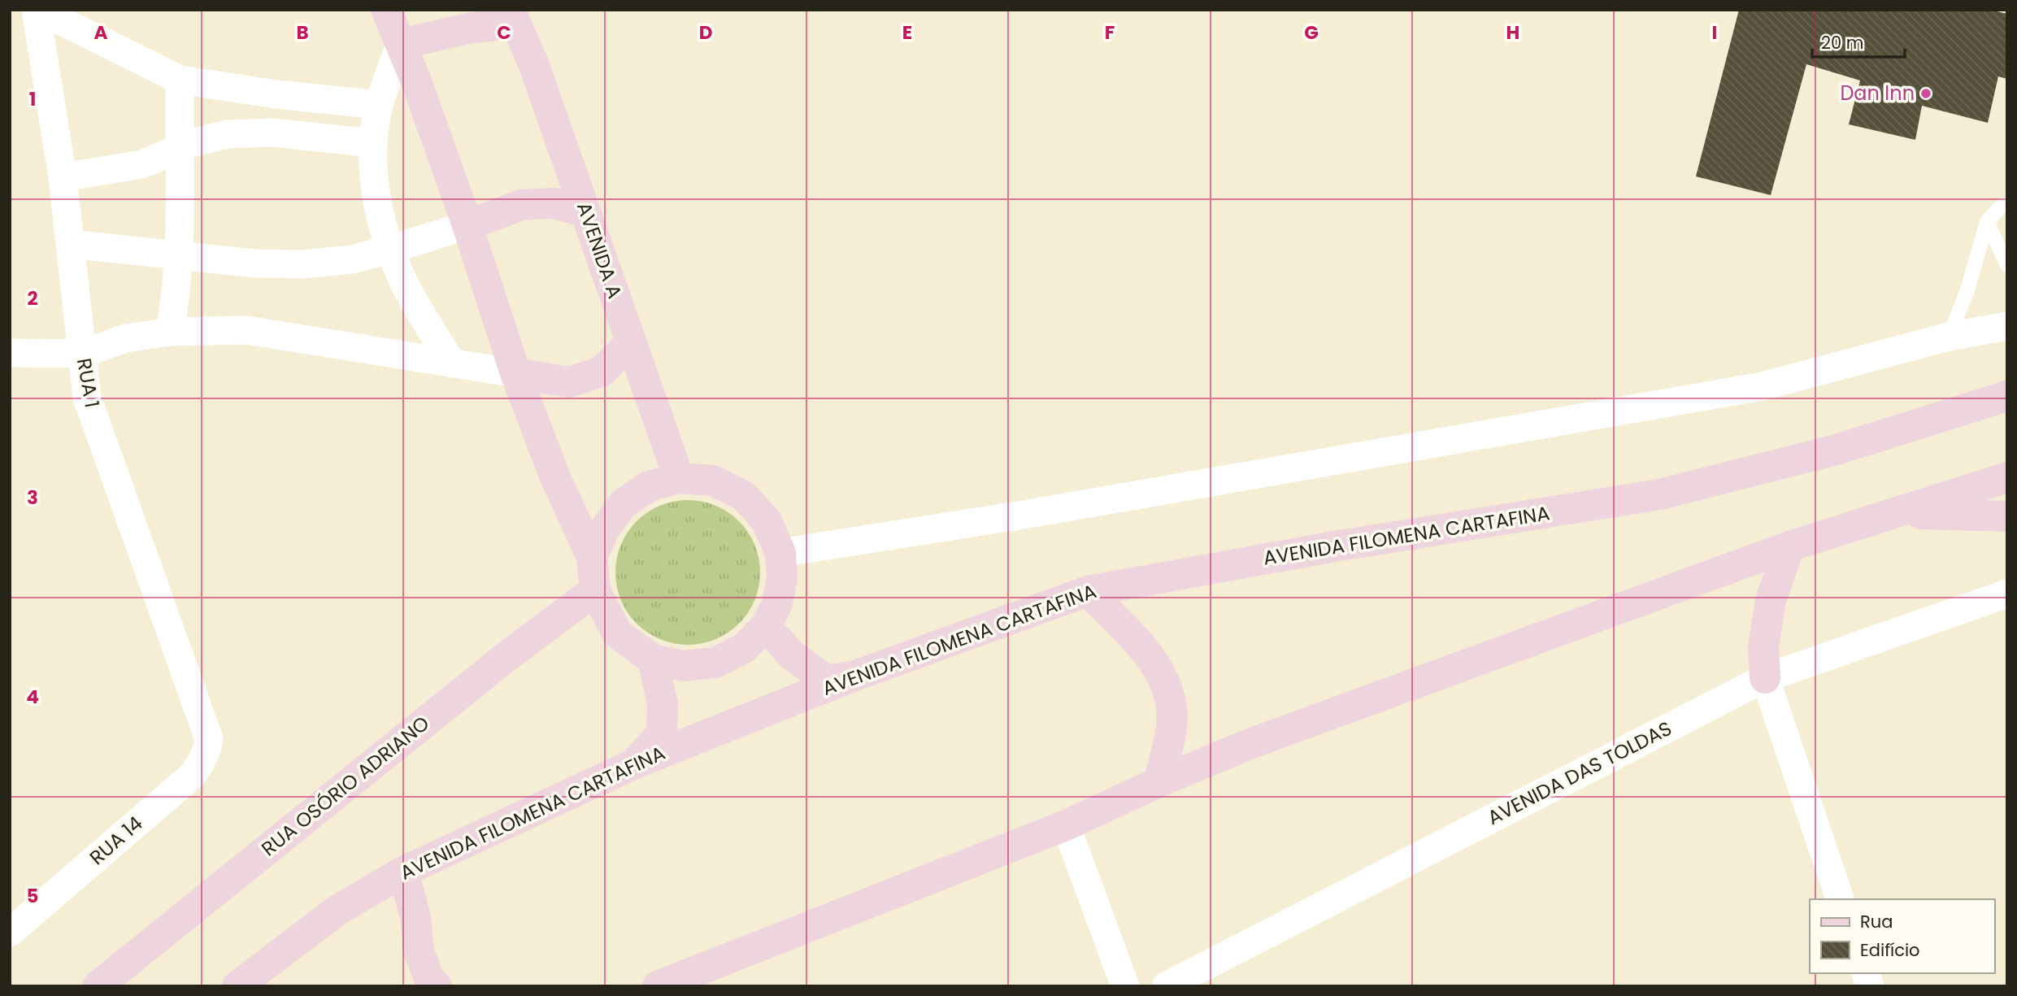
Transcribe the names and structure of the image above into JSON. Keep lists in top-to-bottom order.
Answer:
{
  "streets": {
    "main road": ["AVENIDA A", "AVENIDA FILOMENA CARTAFINA", "RUA OSÓRIO ADRIANO"],
    "street": ["RUA 1", "AVENIDA DAS TOLDAS", "RUA 14"]
  },
  "crossings": [
    ["AVENIDA A", "RUA OSÓRIO ADRIANO"],
    ["RUA 1", "RUA 14"]
  ],
  "places": ["Dan Inn"],
  "legend": ["Rua", "Edifício"],
  "scale_bar": "20 m",
  "grid": {
    "columns": [
      "A",
      "B",
      "C",
      "D",
      "E",
      "F",
      "G",
      "H",
      "I"
    ],
    "rows": [
      "1",
      "2",
      "3",
      "4",
      "5"
    ]
  }
}
